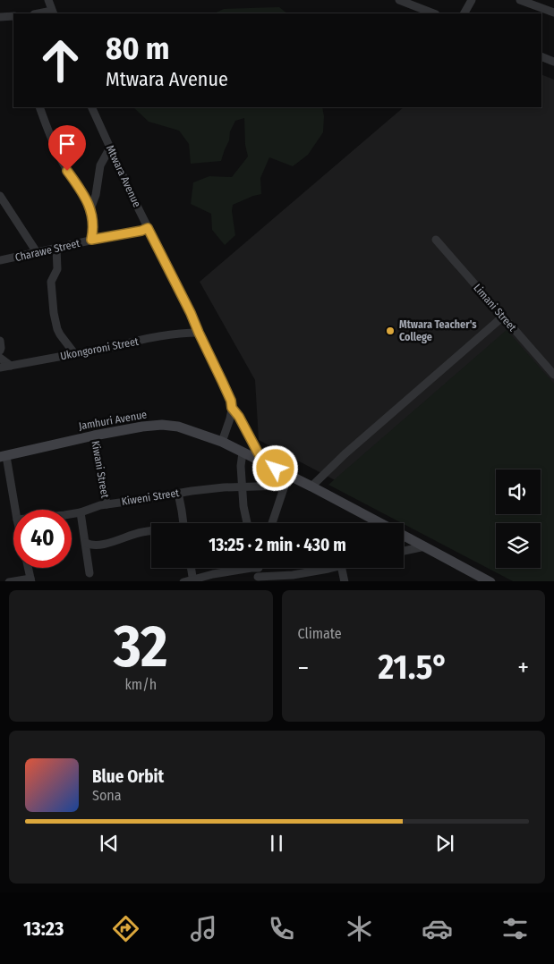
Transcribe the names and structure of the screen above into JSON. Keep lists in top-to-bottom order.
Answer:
{
  "streets": {
    "street": [
      "Mtwara Avenue",
      "Charawe Street",
      "Limani Street",
      "Ukongoroni Street",
      "Jamhuri Avenue",
      "Kiwani Street",
      "Kiweni Street"
    ]
  },
  "crossings": [
    ["Mtwara Avenue", "Charawe Street"],
    ["Mtwara Avenue", "Ukongoroni Street"],
    ["Mtwara Avenue", "Jamhuri Avenue"],
    ["Jamhuri Avenue", "Kiwani Street"],
    ["Jamhuri Avenue", "Kiweni Street"],
    ["Kiwani Street", "Kiweni Street"]
  ],
  "places": ["Mtwara Teacher's College"],
  "page": {
    "turn": ["80 m", "Mtwara Avenue"],
    "limit": "40",
    "trip": "13:25 · 2 min · 430 m",
    "tile": [
      ["32", "km/h"],
      "Climate"
    ],
    "heat": ["−", "21.5°", "+"],
    "song": ["Blue Orbit", "Sona"],
    "tabs": "13:23"
  }
}
